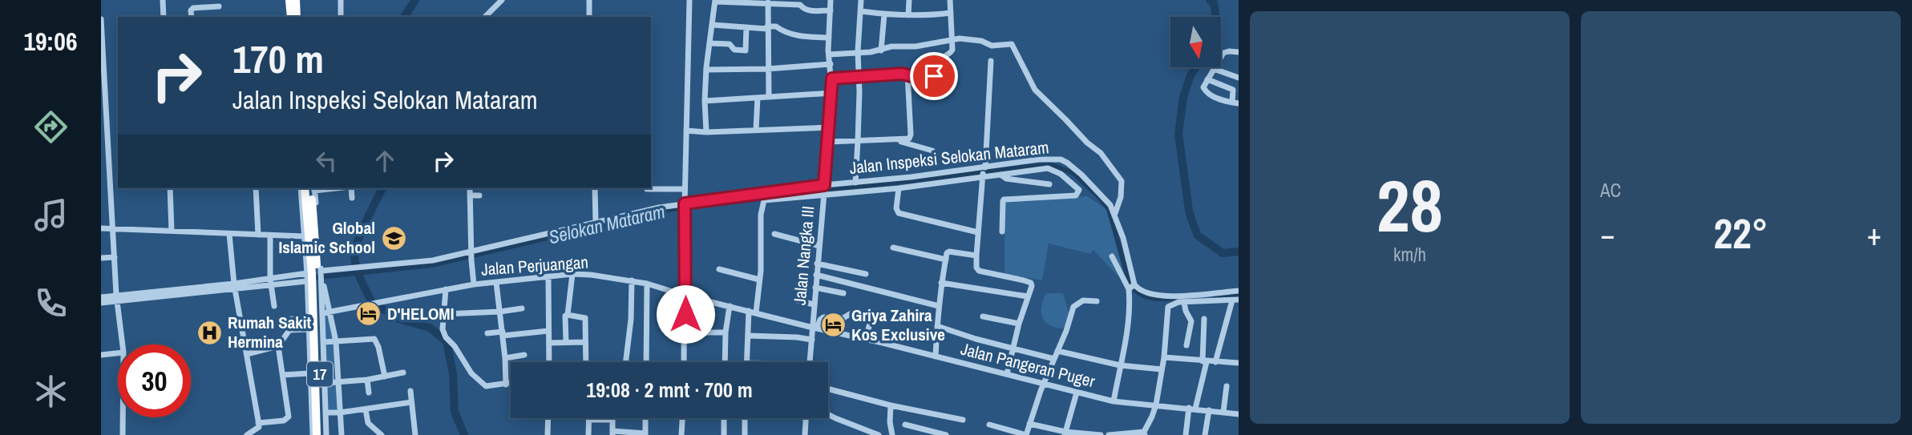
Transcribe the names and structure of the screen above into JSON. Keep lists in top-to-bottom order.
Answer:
{
  "streets": {
    "highway": ["17"],
    "street": [
      "Jalan Inspeksi Selokan Mataram",
      "Jalan Nangka III",
      "Jalan Perjuangan",
      "Jalan Pangeran Puger"
    ]
  },
  "crossings": [
    ["Jalan Inspeksi Selokan Mataram", "Jalan Nangka III"],
    ["Jalan Inspeksi Selokan Mataram", "17"],
    ["Jalan Nangka III", "Jalan Perjuangan"],
    ["Jalan Nangka III", "Jalan Pangeran Puger"],
    ["Jalan Perjuangan", "Jalan Pangeran Puger"]
  ],
  "water": ["Selokan Mataram"],
  "places": {
    "school or university": ["Global Islamic School"],
    "hotel": ["D'HELOMI", "Griya Zahira Kos Exclusive"],
    "hospital": ["Rumah Sakit Hermina"]
  },
  "north": "bottom",
  "page": {
    "tabs": "19:06",
    "tile": [
      ["28", "km/h"],
      "AC"
    ],
    "turn": ["170 m", "Jalan Inspeksi Selokan Mataram"],
    "heat": ["−", "22°", "+"],
    "limit": "30",
    "trip": "19:08 · 2 mnt · 700 m"
  }
}
